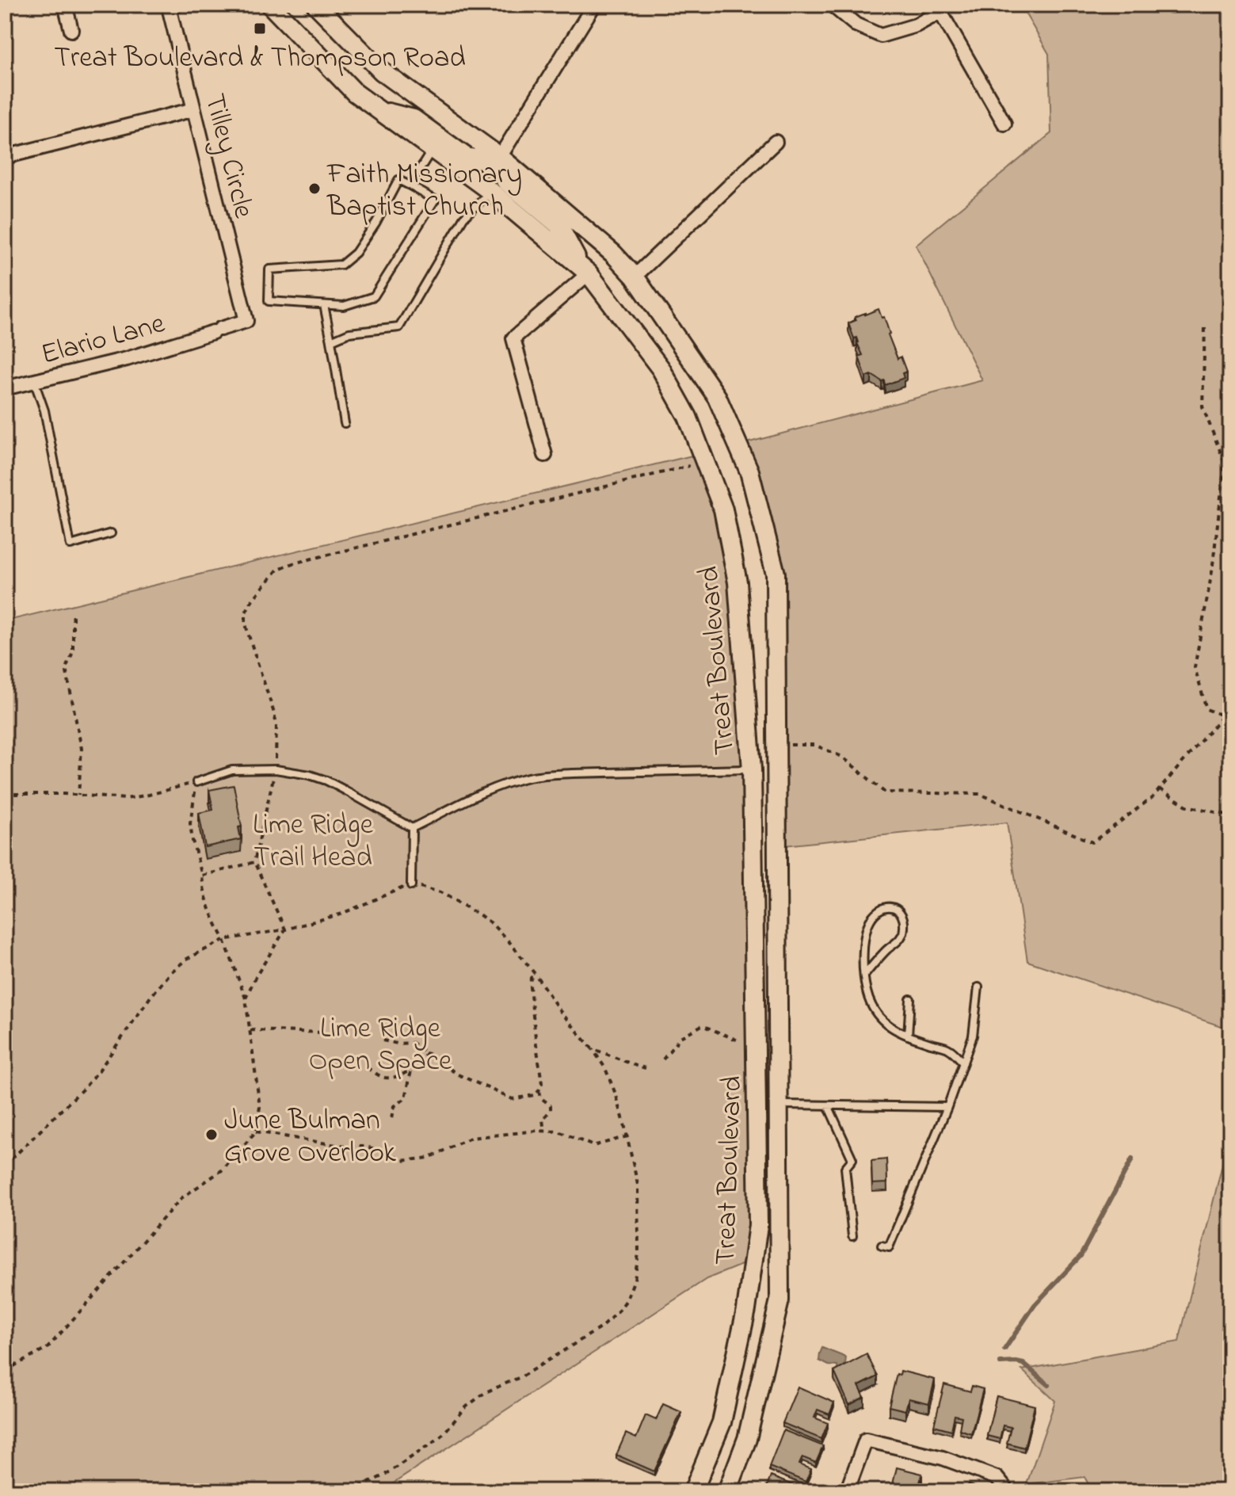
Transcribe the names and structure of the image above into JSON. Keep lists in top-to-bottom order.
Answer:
{
  "streets": {
    "main road": ["Treat Boulevard"],
    "street": ["Tilley Circle", "Elario Lane"]
  },
  "crossings": [
    ["Tilley Circle", "Elario Lane"]
  ],
  "parks": ["Lime Ridge Trail Head", "Lime Ridge Open Space"],
  "places": {
    "transit": ["Treat Boulevard & Thompson Road"],
    "other": ["Faith Missionary Baptist Church", "June Bulman Grove Overlook"]
  }
}
